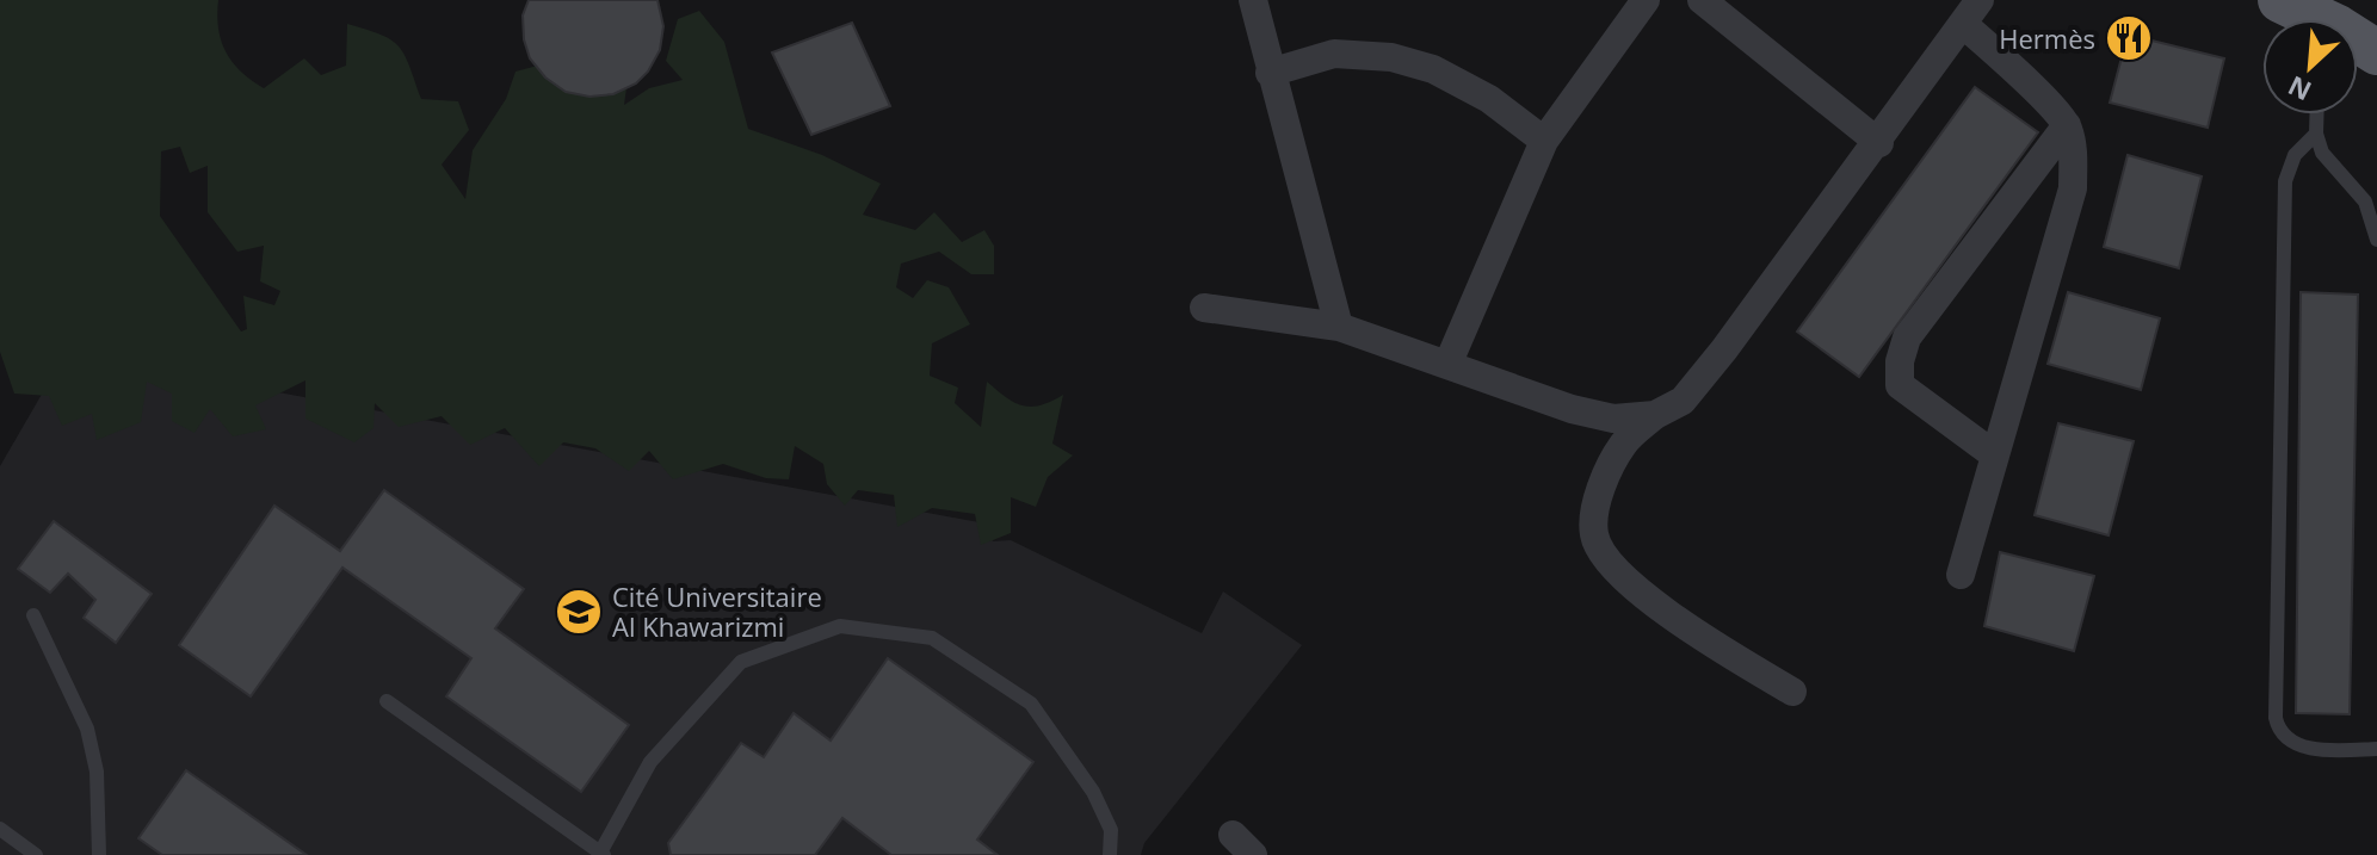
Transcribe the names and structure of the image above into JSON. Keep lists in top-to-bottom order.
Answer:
{
  "places": {
    "restaurant": ["Hermès"],
    "school or university": ["Cité Universitaire Al Khawarizmi"]
  },
  "north": "bottom left"
}
